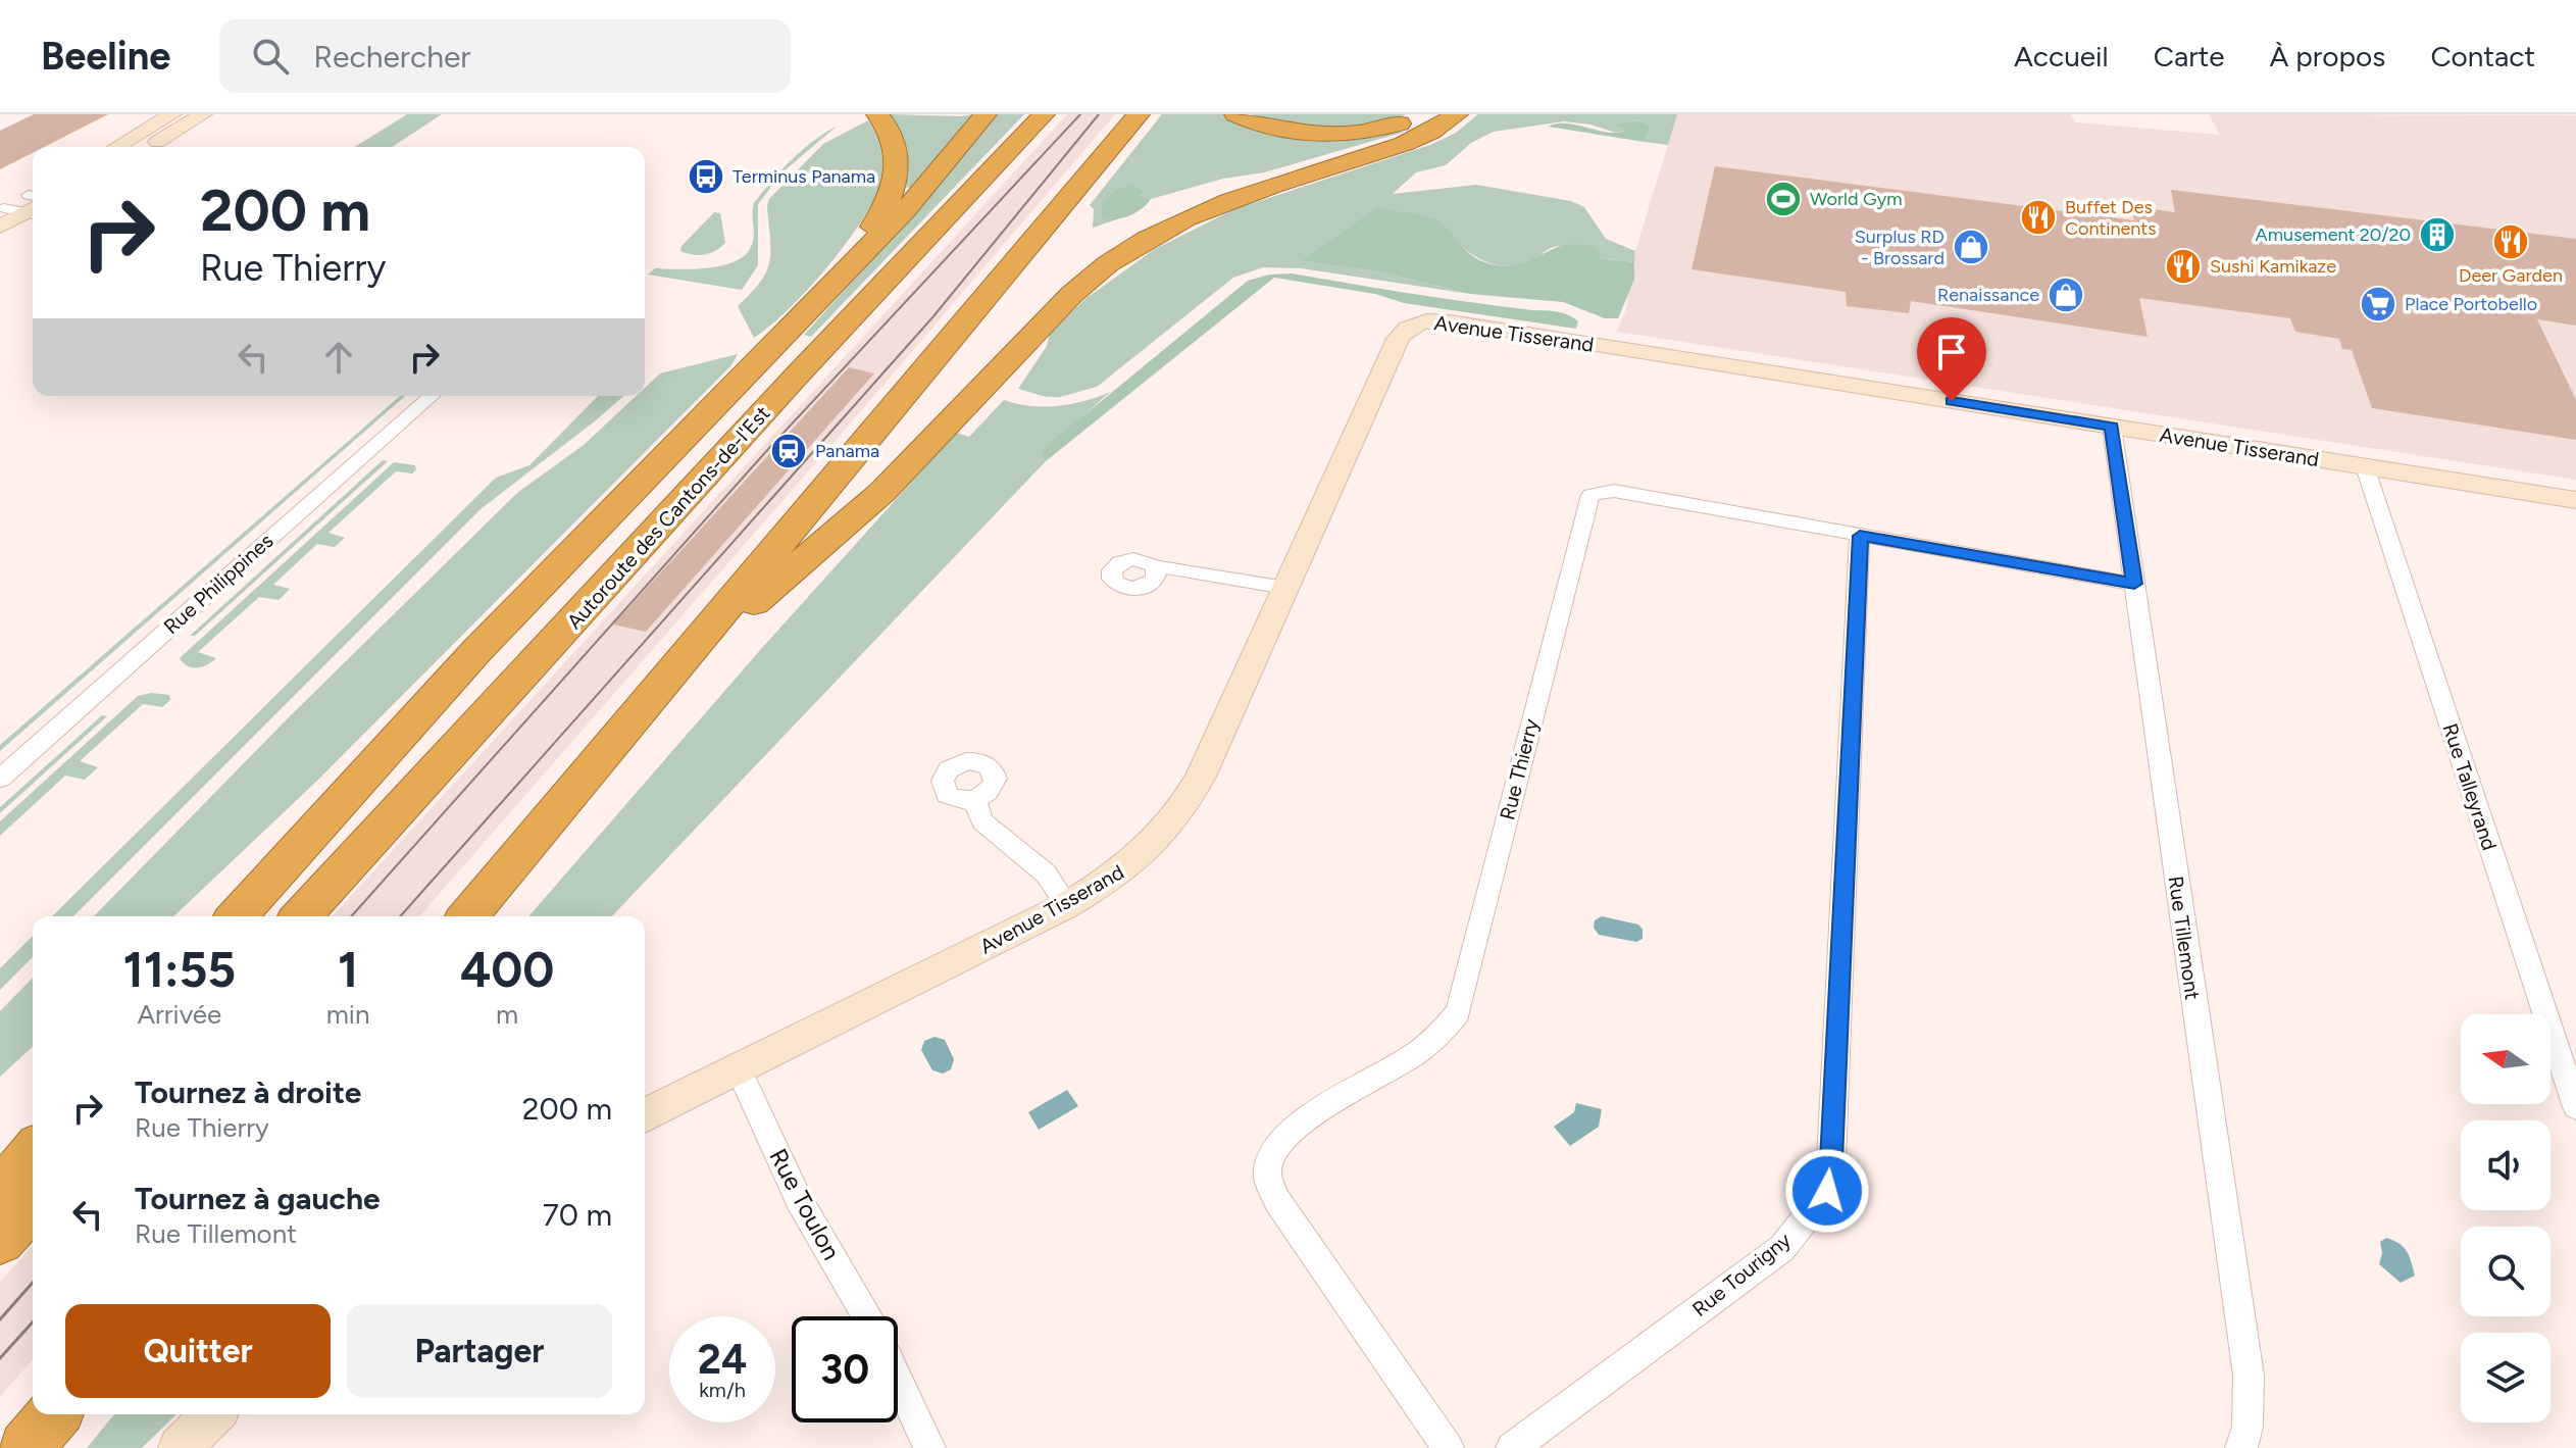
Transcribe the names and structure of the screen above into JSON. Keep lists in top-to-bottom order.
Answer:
{
  "streets": {
    "highway": ["Autoroute des Cantons-de-l'Est"],
    "street": [
      "Avenue Tisserand",
      "Rue Philippines",
      "Rue Thierry",
      "Rue Talleyrand",
      "Rue Tillemont",
      "Rue Toulon",
      "Rue Tourigny"
    ]
  },
  "crossings": [
    ["Avenue Tisserand", "Rue Talleyrand"],
    ["Avenue Tisserand", "Rue Tillemont"],
    ["Avenue Tisserand", "Rue Toulon"],
    ["Rue Thierry", "Rue Tillemont"],
    ["Rue Thierry", "Rue Tourigny"]
  ],
  "places": {
    "bus stop": ["Terminus Panama"],
    "sports": ["World Gym"],
    "restaurant": ["Buffet Des Continents", "Deer Garden", "Sushi Kamikaze"],
    "building": ["Amusement 20/20"],
    "shop": ["Surplus RD - Brossard", "Renaissance"],
    "supermarket": ["Place Portobello"],
    "station": ["Panama"]
  },
  "north": "left",
  "page": {
    "header": "Beeline",
    "search": "Rechercher",
    "nav": [
      "Accueil",
      "Carte",
      "À propos",
      "Contact"
    ],
    "turn": ["200 m", "Rue Thierry"],
    "eta": [
      "11:55",
      "Arrivée",
      "1",
      "min",
      "400",
      "m"
    ],
    "list": [
      {
        "name": "Tournez à droite",
        "note": "Rue Thierry",
        "value": "200 m"
      },
      {
        "name": "Tournez à gauche",
        "note": "Rue Tillemont",
        "value": "70 m"
      }
    ],
    "buttons": ["Quitter", "Partager"],
    "speed": "24 km/h",
    "limit": "30"
  }
}
